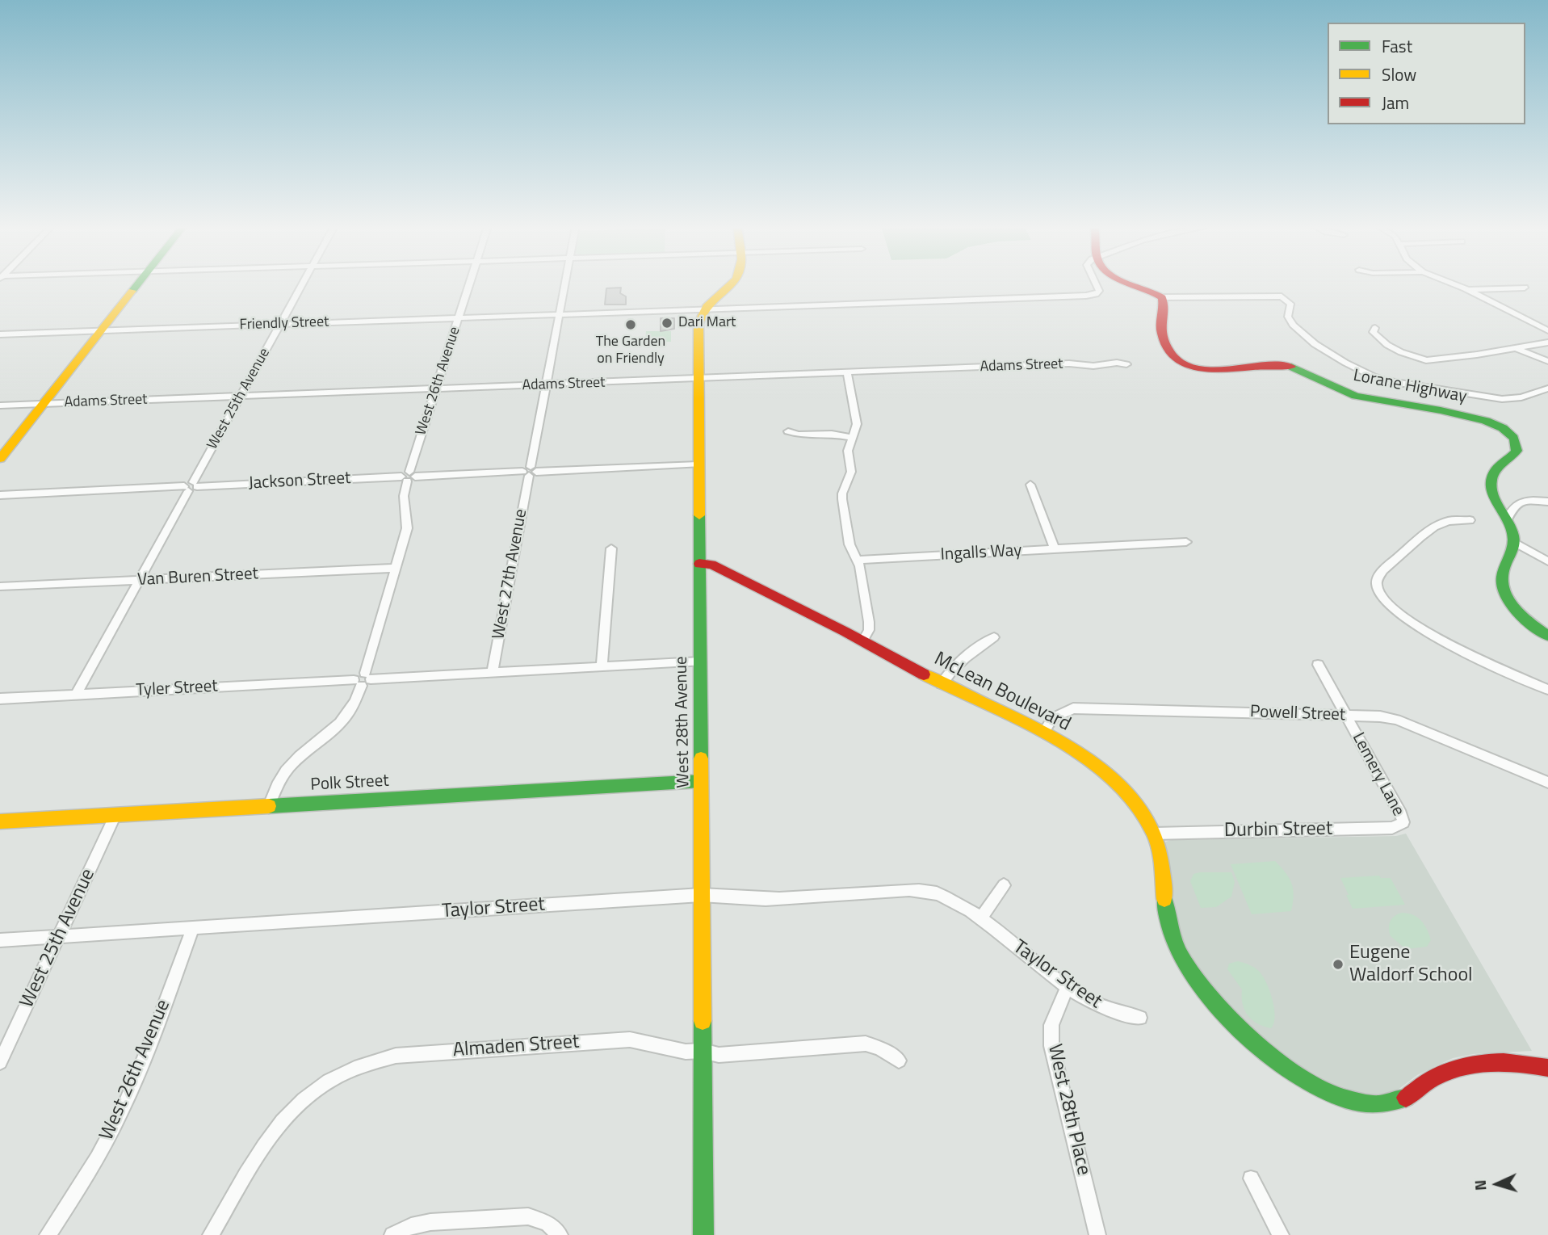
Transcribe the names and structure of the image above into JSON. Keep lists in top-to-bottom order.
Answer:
{
  "streets": {
    "street": [
      "Friendly Street",
      "Adams Street",
      "West 26th Avenue",
      "Lorane Highway",
      "West 25th Avenue",
      "Jackson Street",
      "Ingalls Way",
      "West 27th Avenue",
      "Van Buren Street",
      "Tyler Street",
      "McLean Boulevard",
      "Powell Street",
      "West 28th Avenue",
      "Lemery Lane",
      "Polk Street",
      "Durbin Street",
      "Taylor Street",
      "Almaden Street",
      "West 28th Place"
    ]
  },
  "crossings": [
    ["Friendly Street", "West 26th Avenue"],
    ["Friendly Street", "West 25th Avenue"],
    ["Friendly Street", "West 27th Avenue"],
    ["Friendly Street", "West 28th Avenue"],
    ["Adams Street", "West 26th Avenue"],
    ["Adams Street", "West 25th Avenue"],
    ["Adams Street", "West 27th Avenue"],
    ["Adams Street", "West 28th Avenue"],
    ["West 26th Avenue", "Jackson Street"],
    ["West 26th Avenue", "Van Buren Street"],
    ["West 26th Avenue", "Taylor Street"],
    ["West 25th Avenue", "Jackson Street"],
    ["West 25th Avenue", "Van Buren Street"],
    ["West 25th Avenue", "Tyler Street"],
    ["West 25th Avenue", "Polk Street"],
    ["West 25th Avenue", "Taylor Street"],
    ["Jackson Street", "West 27th Avenue"],
    ["Jackson Street", "West 28th Avenue"],
    ["McLean Boulevard", "Powell Street"],
    ["McLean Boulevard", "West 28th Avenue"],
    ["McLean Boulevard", "Durbin Street"],
    ["Powell Street", "Lemery Lane"],
    ["West 28th Avenue", "Polk Street"],
    ["West 28th Avenue", "Taylor Street"],
    ["West 28th Avenue", "Almaden Street"],
    ["Lemery Lane", "Durbin Street"],
    ["Taylor Street", "West 28th Place"]
  ],
  "places": ["Dari Mart", "The Garden on Friendly", "Eugene Waldorf School"],
  "legend": ["Fast", "Slow", "Jam"],
  "north": "left"
}
